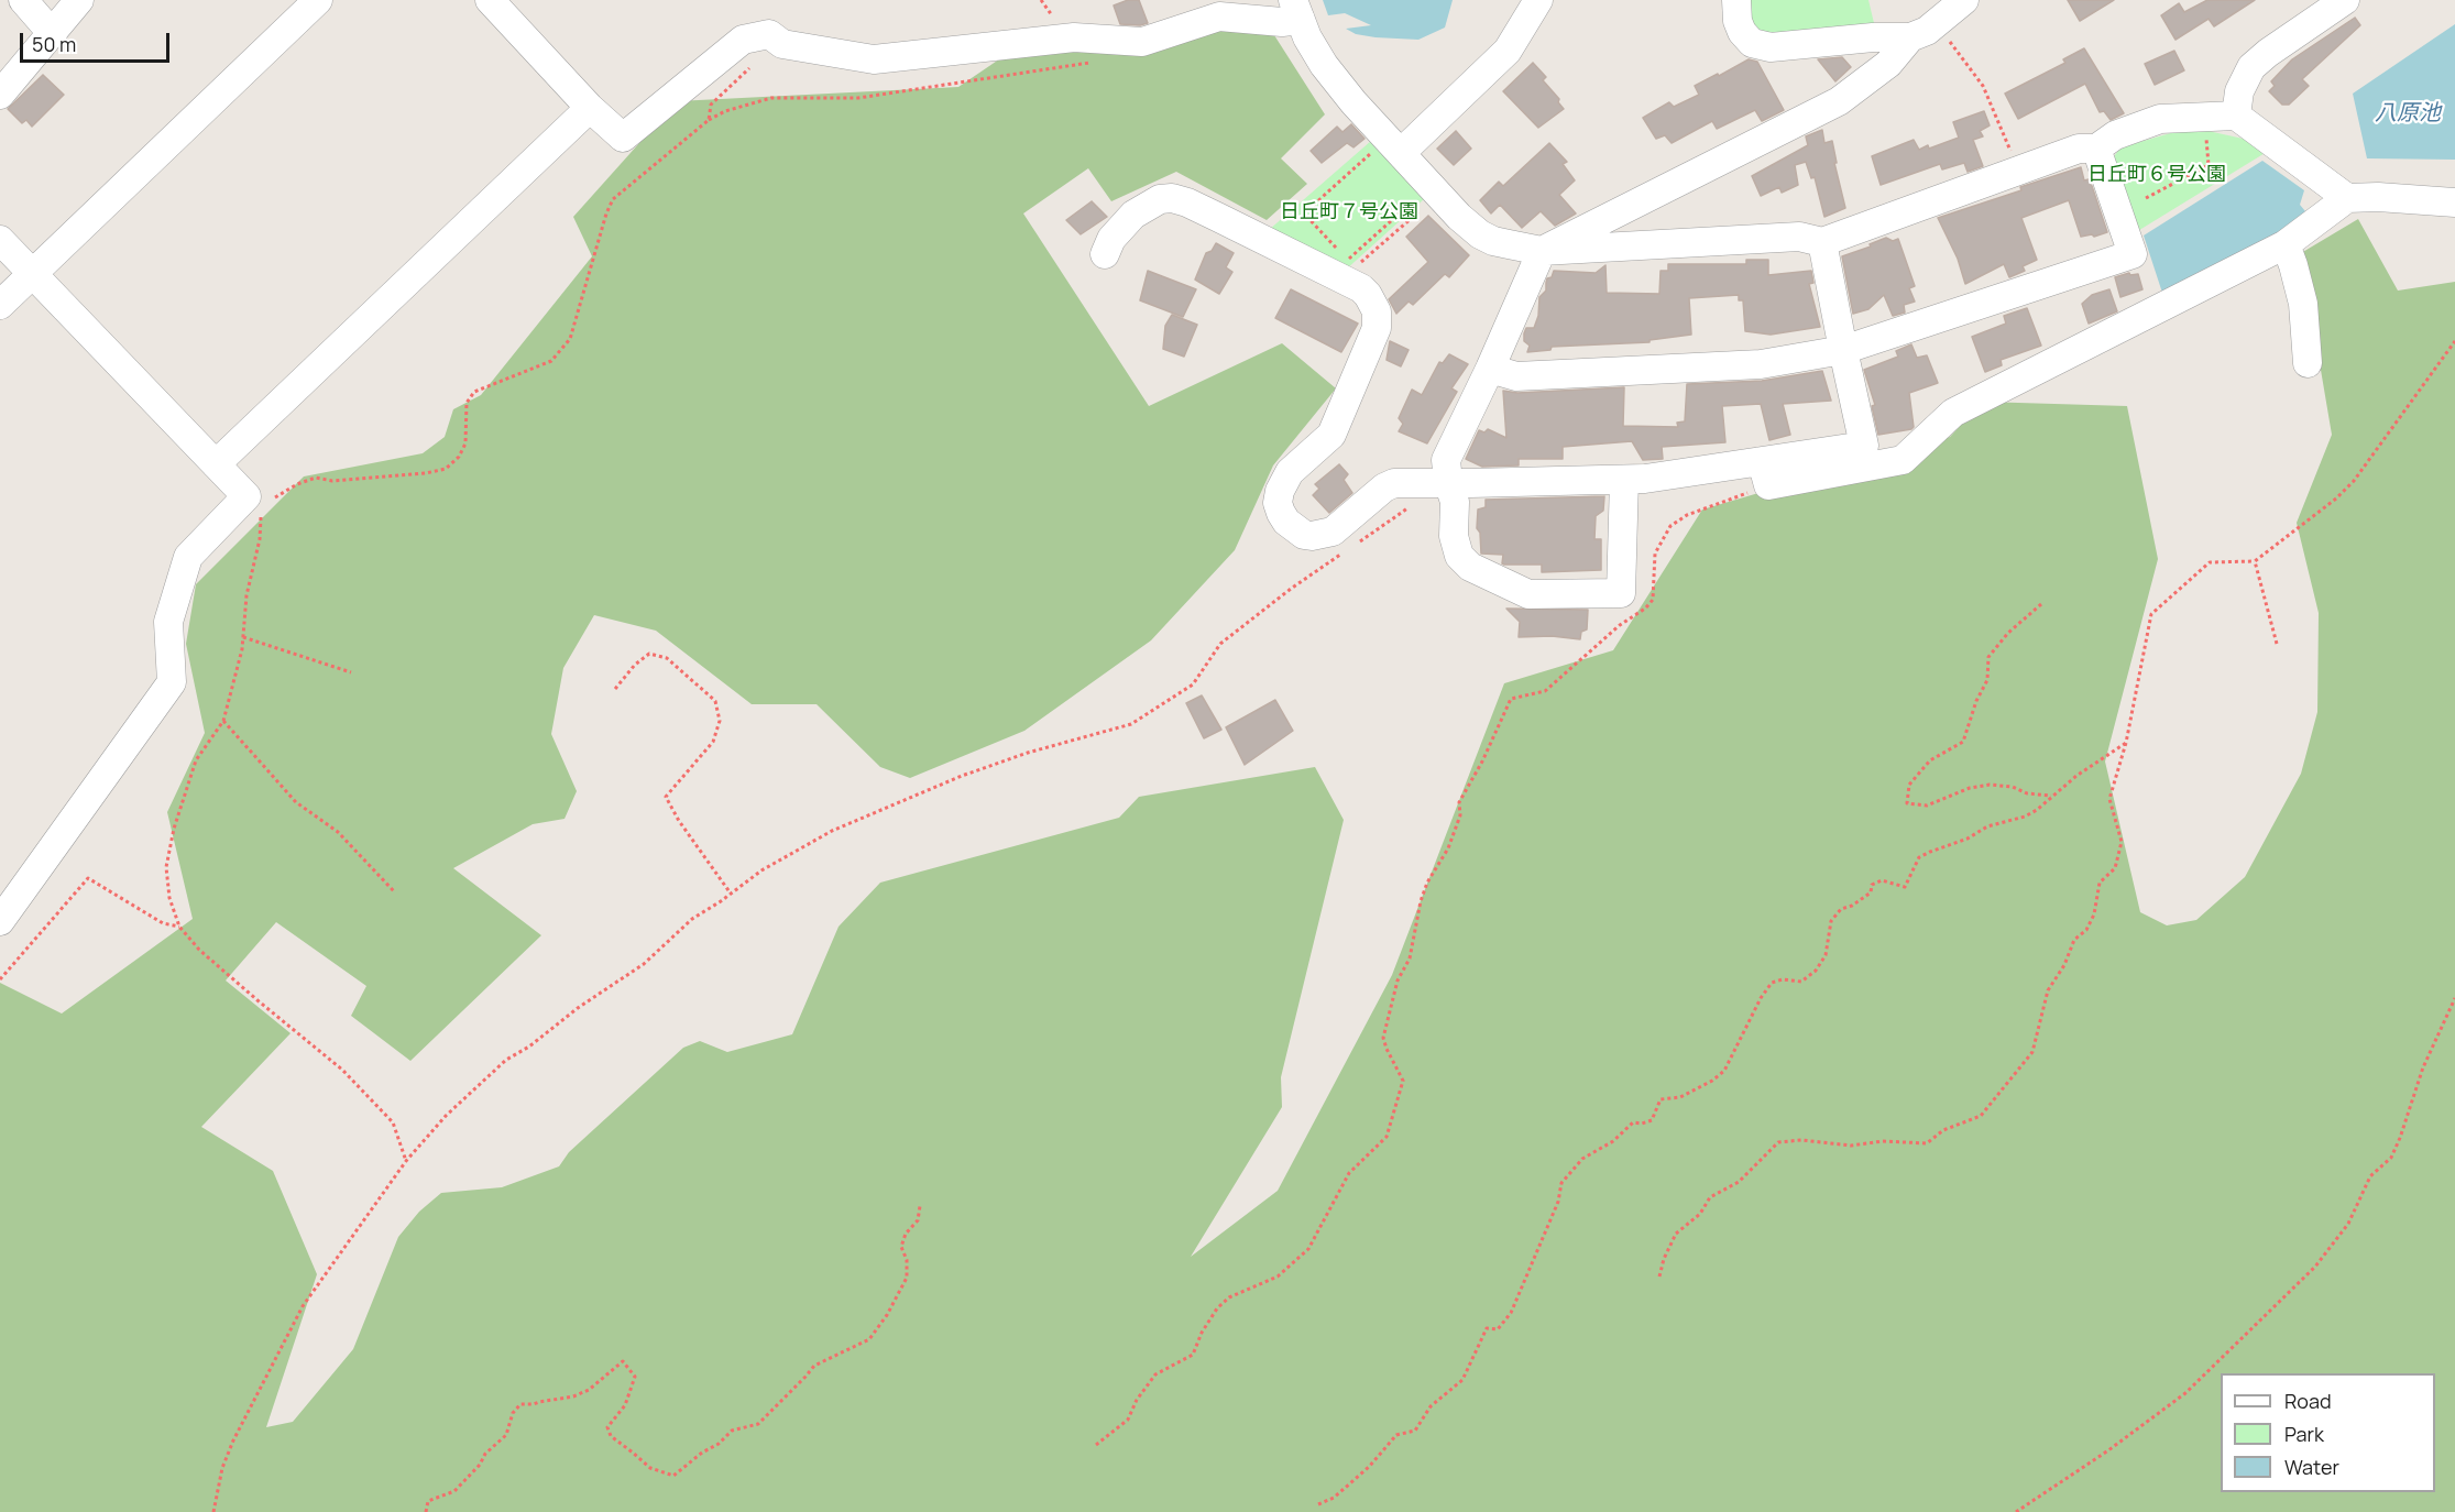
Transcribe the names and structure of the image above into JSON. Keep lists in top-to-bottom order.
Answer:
{
  "water": ["八原池"],
  "parks": ["日丘町６号公園", "日丘町７号公園"],
  "legend": ["Road", "Park", "Water"],
  "scale_bar": "50 m"
}
